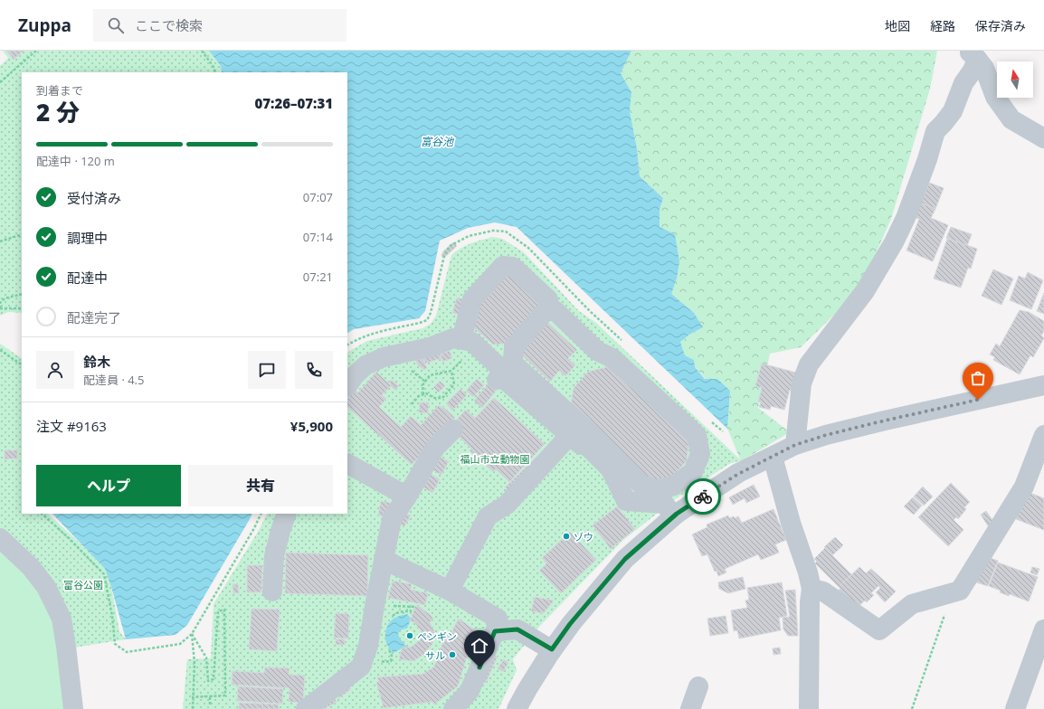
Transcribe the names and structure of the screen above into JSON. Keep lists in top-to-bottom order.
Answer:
{
  "water": ["富谷池"],
  "parks": ["福山市立動物園", "富谷公園"],
  "places": ["ゾウ", "ペンギン", "サル"],
  "north": "top",
  "page": {
    "header": "Zuppa",
    "search": "ここで検索",
    "nav": ["地図", "経路", "保存済み"],
    "heading": ["2 分", "到着まで", "07:26–07:31"],
    "panel": [
      "鈴木",
      "配達員 · 4.5",
      "注文 #9163",
      "¥5,900"
    ],
    "bar": "配達中 · 120 m",
    "list": [
      ["受付済み", "07:07"],
      ["調理中", "07:14"],
      ["配達中", "07:21"],
      "配達完了"
    ],
    "buttons": ["ヘルプ", "共有"]
  }
}
